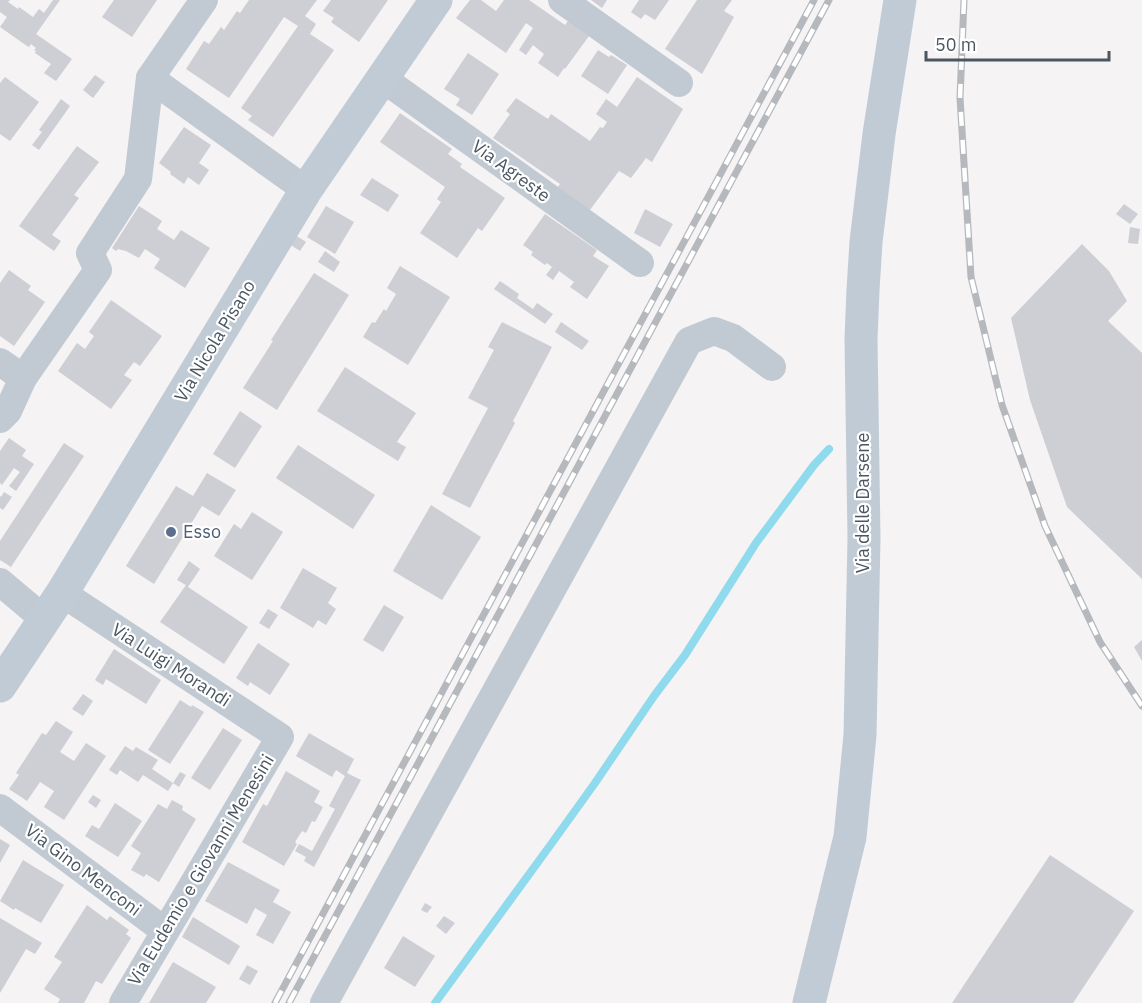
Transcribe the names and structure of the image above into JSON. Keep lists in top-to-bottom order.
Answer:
{
  "streets": {
    "street": [
      "Via Agreste",
      "Via Nicola Pisano",
      "Via delle Darsene",
      "Via Luigi Morandi",
      "Via Gino Menconi",
      "Via Eudemio e Giovanni Menesini"
    ]
  },
  "crossings": [
    ["Via Agreste", "Via Nicola Pisano"],
    ["Via Nicola Pisano", "Via Luigi Morandi"],
    ["Via Luigi Morandi", "Via Eudemio e Giovanni Menesini"],
    ["Via Gino Menconi", "Via Eudemio e Giovanni Menesini"]
  ],
  "places": ["Esso"],
  "scale_bar": "50 m"
}
